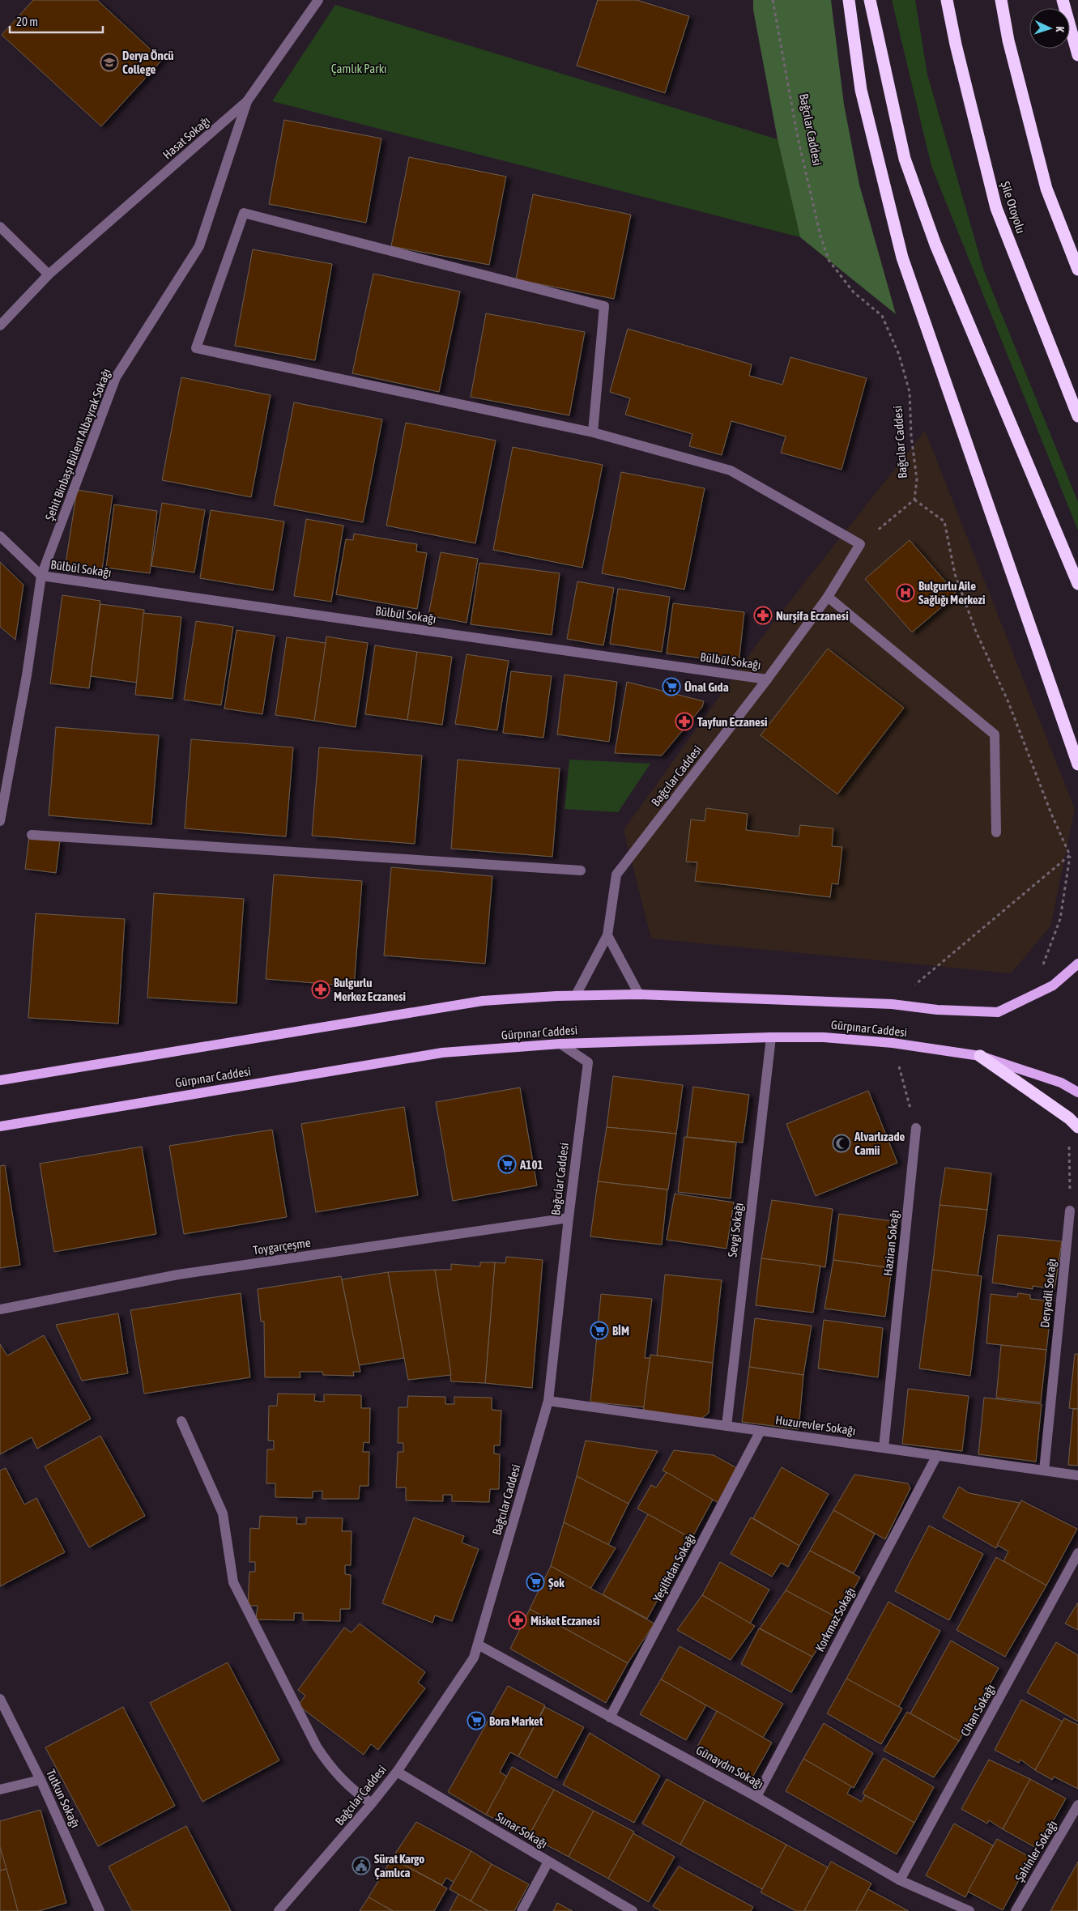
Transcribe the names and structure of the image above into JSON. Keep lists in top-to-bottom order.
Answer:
{
  "streets": {
    "highway": ["Şile Otoyolu"],
    "main road": ["Gürpınar Caddesi"],
    "street": [
      "Bağcılar Caddesi",
      "Hasat Sokağı",
      "Şehit Binbaşı Bülent Albayrak Sokağı",
      "Bülbül Sokağı",
      "Sevgi Sokağı",
      "Haziran Sokağı",
      "Toygarçeşme",
      "Deryadil Sokağı",
      "Huzurevler Sokağı",
      "Yeşilfidan Sokağı",
      "Korkmaz Sokağı",
      "Cihan Sokağı",
      "Günaydın Sokağı",
      "Tutkun Sokağı",
      "Sunar Sokağı",
      "Şahinler Sokağı"
    ]
  },
  "crossings": [
    ["Bağcılar Caddesi", "Bülbül Sokağı"],
    ["Bağcılar Caddesi", "Gürpınar Caddesi"],
    ["Bağcılar Caddesi", "Toygarçeşme"],
    ["Bağcılar Caddesi", "Huzurevler Sokağı"],
    ["Bağcılar Caddesi", "Günaydın Sokağı"],
    ["Bağcılar Caddesi", "Sunar Sokağı"],
    ["Hasat Sokağı", "Şehit Binbaşı Bülent Albayrak Sokağı"],
    ["Şehit Binbaşı Bülent Albayrak Sokağı", "Bülbül Sokağı"],
    ["Gürpınar Caddesi", "Sevgi Sokağı"],
    ["Sevgi Sokağı", "Huzurevler Sokağı"],
    ["Haziran Sokağı", "Huzurevler Sokağı"],
    ["Deryadil Sokağı", "Huzurevler Sokağı"],
    ["Huzurevler Sokağı", "Yeşilfidan Sokağı"],
    ["Huzurevler Sokağı", "Korkmaz Sokağı"],
    ["Yeşilfidan Sokağı", "Günaydın Sokağı"],
    ["Korkmaz Sokağı", "Günaydın Sokağı"],
    ["Cihan Sokağı", "Günaydın Sokağı"]
  ],
  "parks": ["Çamlık Parkı"],
  "places": {
    "school or university": ["Derya Öncü College"],
    "hospital": ["Bulgurlu Aile Sağlığı Merkezi"],
    "pharmacy": [
      "Nurşifa Eczanesi",
      "Tayfun Eczanesi",
      "Bulgurlu Merkez Eczanesi",
      "Misket Eczanesi"
    ],
    "supermarket": [
      "Ünal Gıda",
      "A101",
      "BİM",
      "Şok",
      "Bora Market"
    ],
    "mosque": ["Alvarlızade Camii"],
    "public building": ["Sürat Kargo Çamlıca"]
  },
  "scale_bar": "20 m",
  "north": "right"
}
